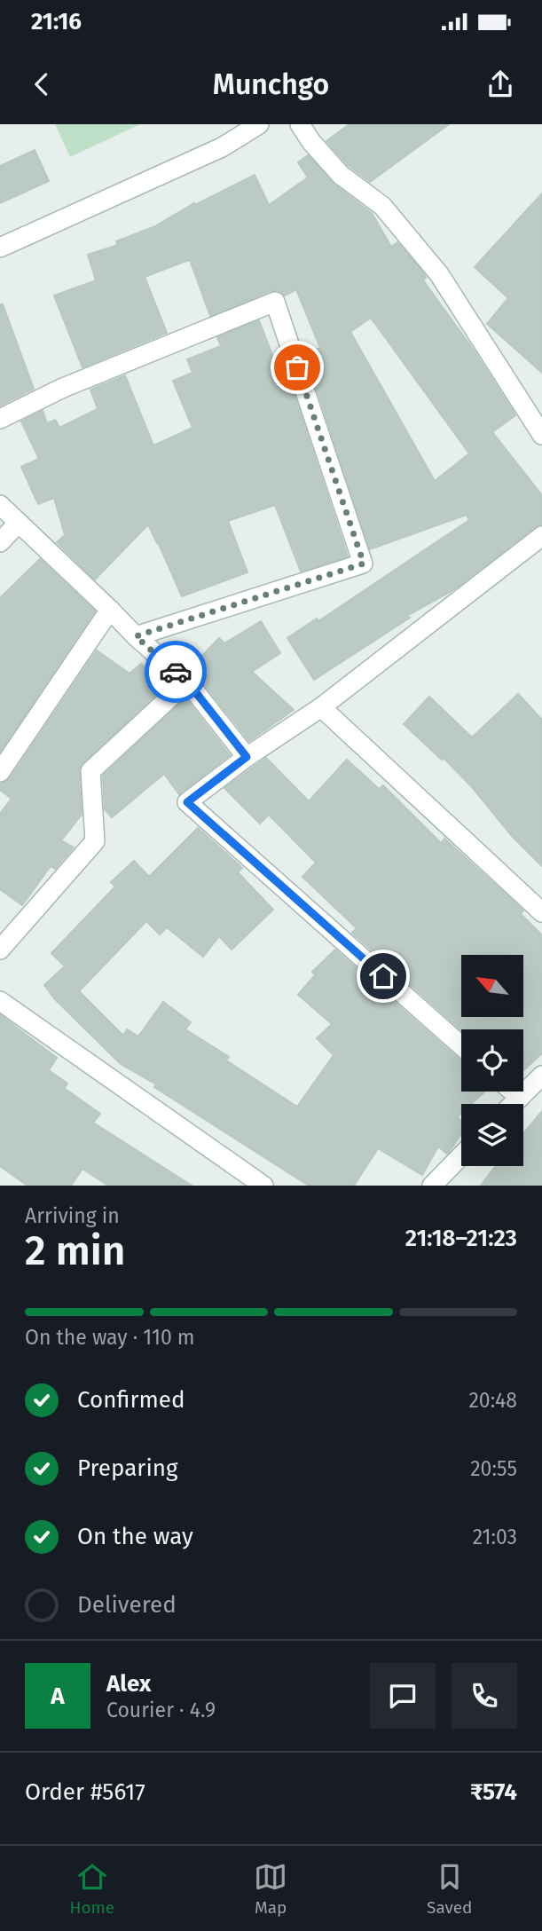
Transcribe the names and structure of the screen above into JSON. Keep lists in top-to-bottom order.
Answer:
{
  "north": "top left",
  "page": {
    "status": "21:16",
    "header": "Munchgo",
    "heading": ["2 min", "Arriving in", "21:18–21:23"],
    "panel": [
      "Alex",
      "Courier · 4.9",
      "Order #5617",
      "₹574"
    ],
    "bar": "On the way · 110 m",
    "list": [
      ["Confirmed", "20:48"],
      ["Preparing", "20:55"],
      ["On the way", "21:03"],
      "Delivered"
    ],
    "round": "A",
    "tabs": ["Home", "Map", "Saved"]
  }
}
